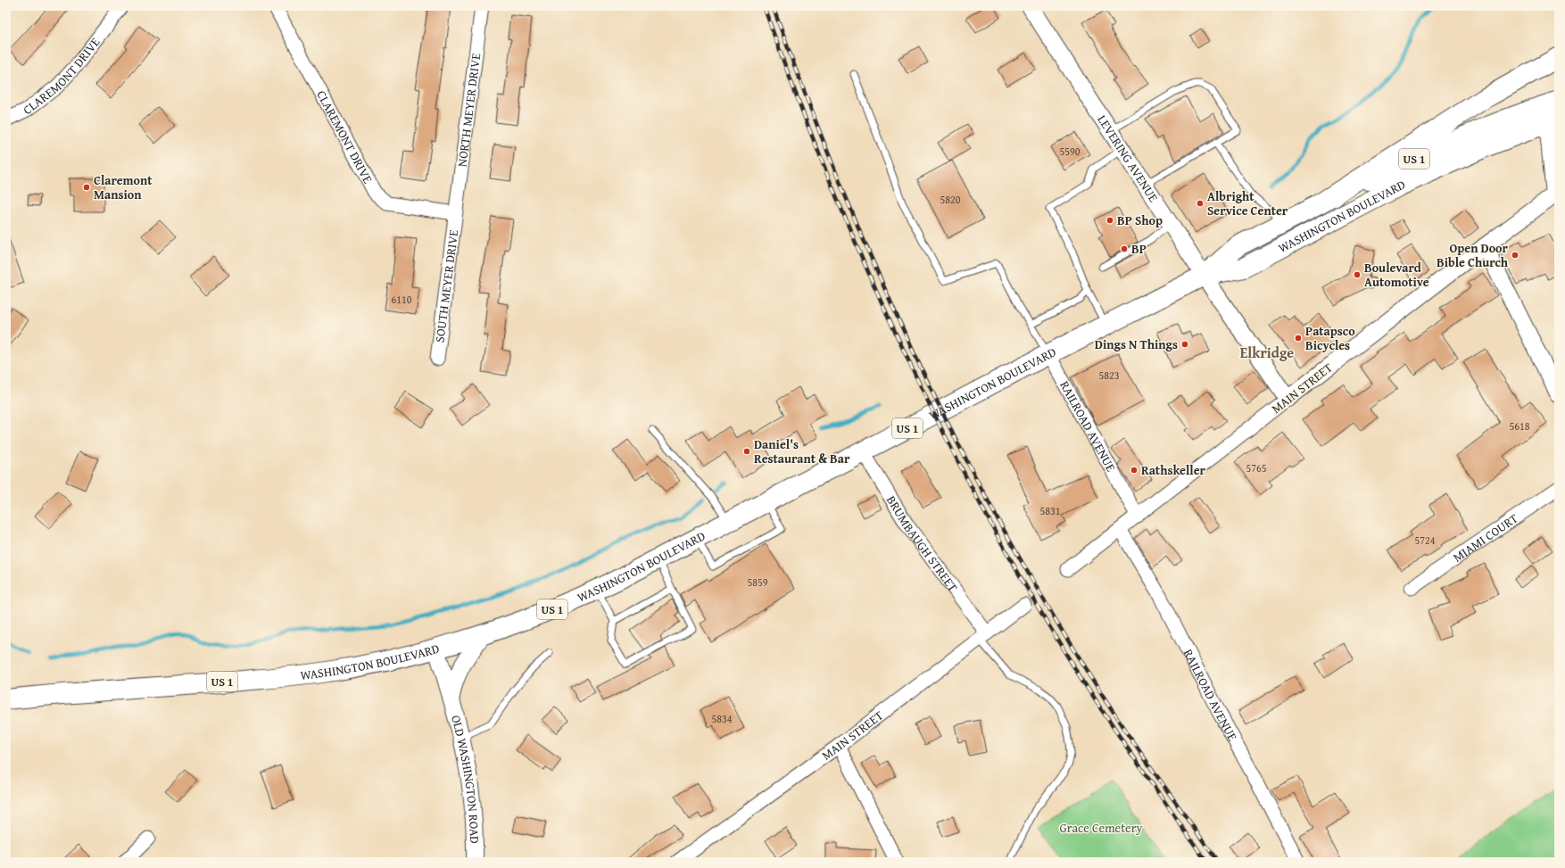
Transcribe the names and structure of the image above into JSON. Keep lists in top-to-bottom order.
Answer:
{
  "streets": {
    "main road": ["US 1", "WASHINGTON BOULEVARD"],
    "street": [
      "CLAREMONT DRIVE",
      "NORTH MEYER DRIVE",
      "LEVERING AVENUE",
      "SOUTH MEYER DRIVE",
      "MAIN STREET",
      "RAILROAD AVENUE",
      "MIAMI COURT",
      "BRUMBAUGH STREET",
      "OLD WASHINGTON ROAD"
    ]
  },
  "crossings": [
    ["CLAREMONT DRIVE", "NORTH MEYER DRIVE"],
    ["CLAREMONT DRIVE", "SOUTH MEYER DRIVE"],
    ["NORTH MEYER DRIVE", "SOUTH MEYER DRIVE"],
    ["LEVERING AVENUE", "WASHINGTON BOULEVARD"],
    ["LEVERING AVENUE", "MAIN STREET"],
    ["WASHINGTON BOULEVARD", "MAIN STREET"],
    ["WASHINGTON BOULEVARD", "RAILROAD AVENUE"],
    ["WASHINGTON BOULEVARD", "BRUMBAUGH STREET"],
    ["WASHINGTON BOULEVARD", "OLD WASHINGTON ROAD"],
    ["MAIN STREET", "RAILROAD AVENUE"],
    ["MAIN STREET", "BRUMBAUGH STREET"]
  ],
  "districts": ["Elkridge"],
  "parks": ["Grace Cemetery"],
  "places": [
    "Claremont Mansion",
    "Albright Service Center",
    "BP Shop",
    "BP",
    "Open Door Bible Church",
    "Boulevard Automotive",
    "Patapsco Bicycles",
    "Dings N Things",
    "Daniel's Restaurant & Bar",
    "Rathskeller"
  ],
  "house_numbers": [
    "5590",
    "5820",
    "6110",
    "5823",
    "5618",
    "5765",
    "5831",
    "5724",
    "5859",
    "5834"
  ]
}
